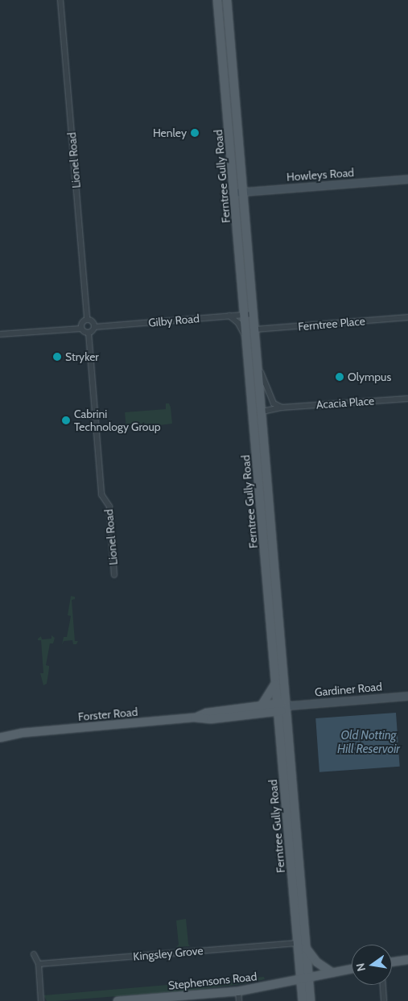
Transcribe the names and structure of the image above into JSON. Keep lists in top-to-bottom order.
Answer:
{
  "streets": {
    "main road": ["Ferntree Gully Road", "Forster Road", "Stephensons Road"],
    "street": [
      "Lionel Road",
      "Howleys Road",
      "Gilby Road",
      "Ferntree Place",
      "Acacia Place",
      "Gardiner Road",
      "Kingsley Grove"
    ]
  },
  "crossings": [
    ["Lionel Road", "Gilby Road"],
    ["Howleys Road", "Ferntree Gully Road"],
    ["Ferntree Gully Road", "Gilby Road"],
    ["Ferntree Gully Road", "Ferntree Place"],
    ["Ferntree Gully Road", "Acacia Place"],
    ["Ferntree Gully Road", "Gardiner Road"],
    ["Ferntree Gully Road", "Forster Road"],
    ["Ferntree Gully Road", "Kingsley Grove"],
    ["Ferntree Gully Road", "Stephensons Road"],
    ["Gardiner Road", "Forster Road"]
  ],
  "water": ["Old Notting Hill Reservoir"],
  "places": [
    "Henley",
    "Stryker",
    "Olympus",
    "Cabrini Technology Group"
  ],
  "north": "left"
}
